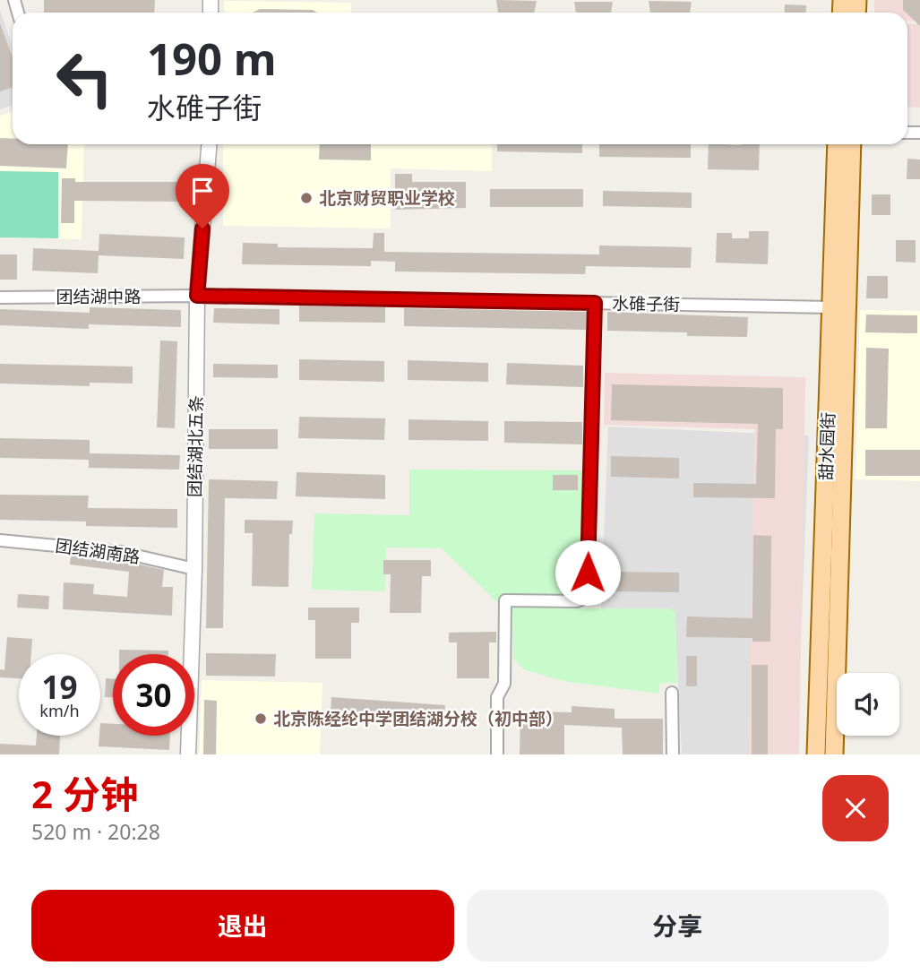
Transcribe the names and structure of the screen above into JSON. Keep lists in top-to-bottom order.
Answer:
{
  "streets": {
    "main road": ["甜水园街"],
    "street": [
      "团结湖中路",
      "水碓子街",
      "团结湖北五条",
      "团结湖南路"
    ]
  },
  "crossings": [
    ["团结湖中路", "水碓子街"],
    ["团结湖中路", "团结湖北五条"],
    ["水碓子街", "团结湖北五条"],
    ["水碓子街", "甜水园街"],
    ["团结湖北五条", "团结湖南路"]
  ],
  "places": ["北京财贸职业学校", "北京陈经纶中学团结湖分校（初中部）"],
  "page": {
    "turn": ["190 m", "水碓子街"],
    "speed": "19 km/h",
    "limit": "30",
    "heading": ["2 分钟", "520 m · 20:28"],
    "buttons": ["退出", "分享"]
  }
}
